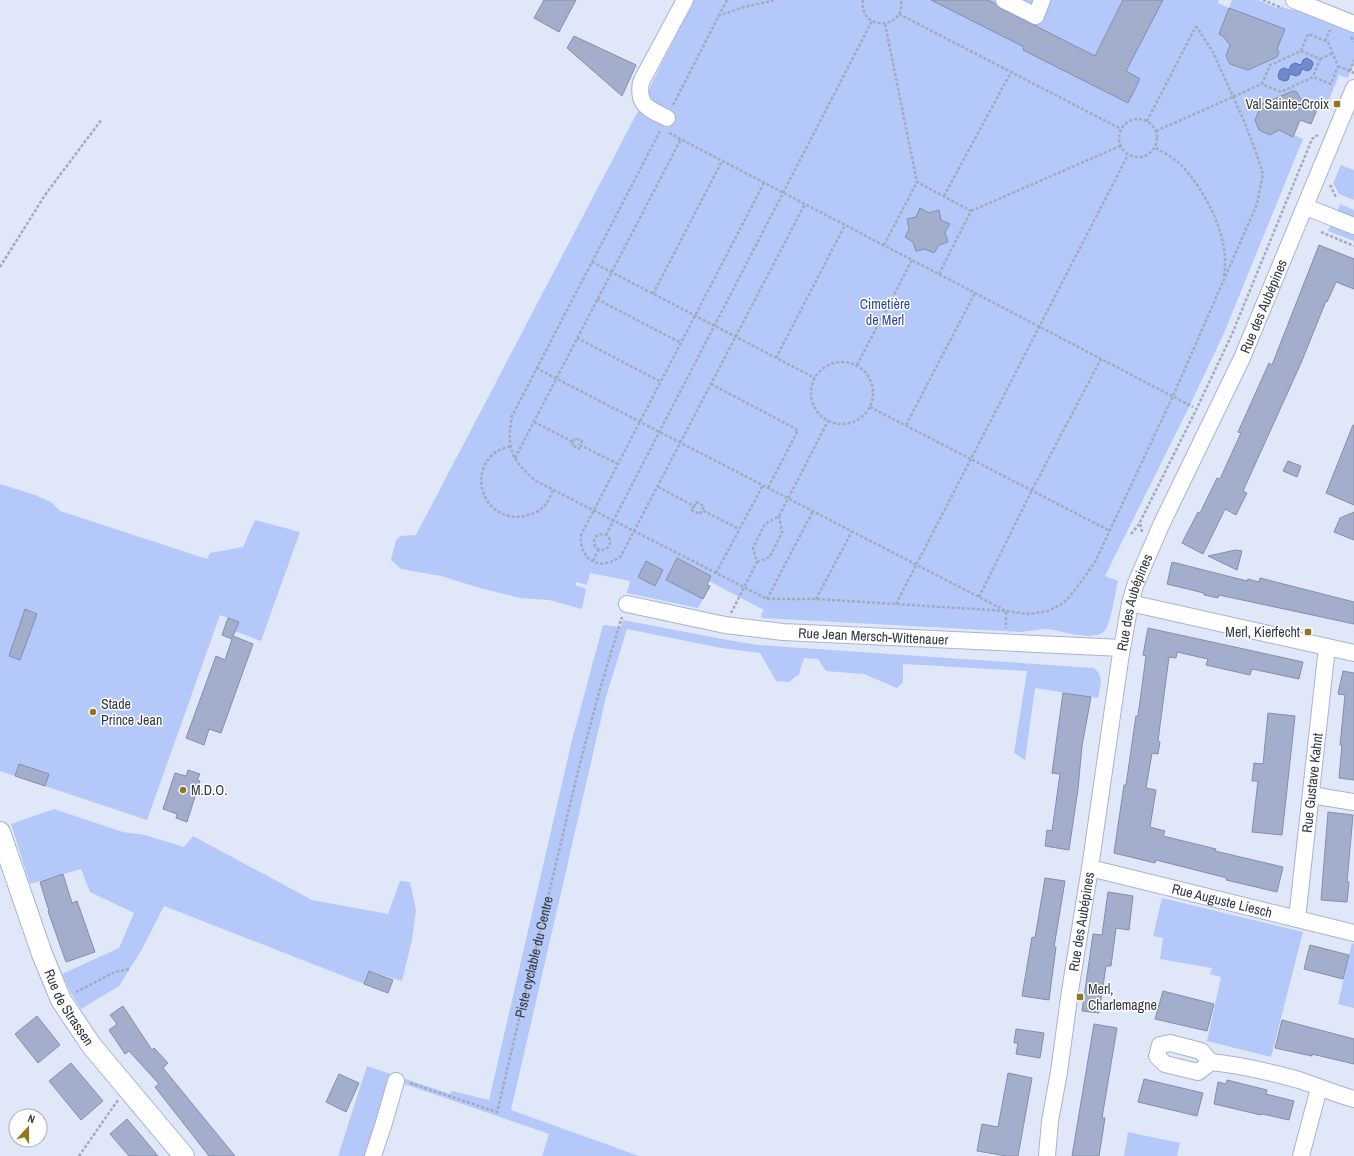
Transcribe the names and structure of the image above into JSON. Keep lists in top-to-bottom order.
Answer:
{
  "streets": {
    "main road": ["Rue de Strassen"],
    "street": [
      "Rue des Aubépines",
      "Rue Jean Mersch-Wittenauer",
      "Rue Gustave Kahnt",
      "Rue Auguste Liesch"
    ],
    "path": ["Piste cyclable du Centre"]
  },
  "crossings": [
    ["Rue des Aubépines", "Rue Jean Mersch-Wittenauer"],
    ["Rue des Aubépines", "Rue Auguste Liesch"],
    ["Rue Gustave Kahnt", "Rue Auguste Liesch"]
  ],
  "parks": ["Cimetière de Merl"],
  "places": {
    "transit": ["Val Sainte-Croix", "Merl, Kierfecht", "Merl, Charlemagne"],
    "other": ["Stade Prince Jean", "M.D.O."]
  },
  "north": "top"
}
